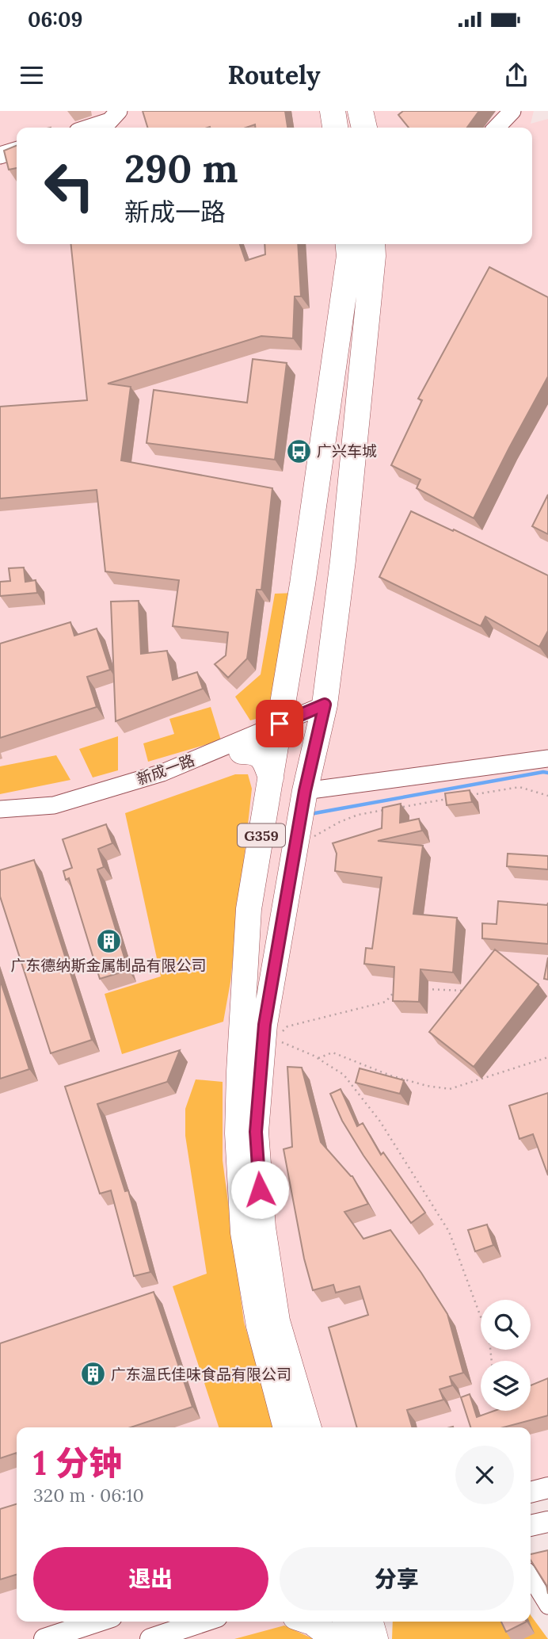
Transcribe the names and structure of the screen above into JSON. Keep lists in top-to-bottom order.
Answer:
{
  "streets": {
    "highway": ["G359"],
    "street": ["新成一路"]
  },
  "crossings": [
    ["新成一路", "G359"]
  ],
  "places": {
    "bus stop": ["广兴车城"],
    "building": ["广东德纳斯金属制品有限公司", "广东温氏佳味食品有限公司"]
  },
  "page": {
    "status": "06:09",
    "header": "Routely",
    "turn": ["290 m", "新成一路"],
    "heading": ["1 分钟", "320 m · 06:10"],
    "buttons": ["退出", "分享"]
  }
}
